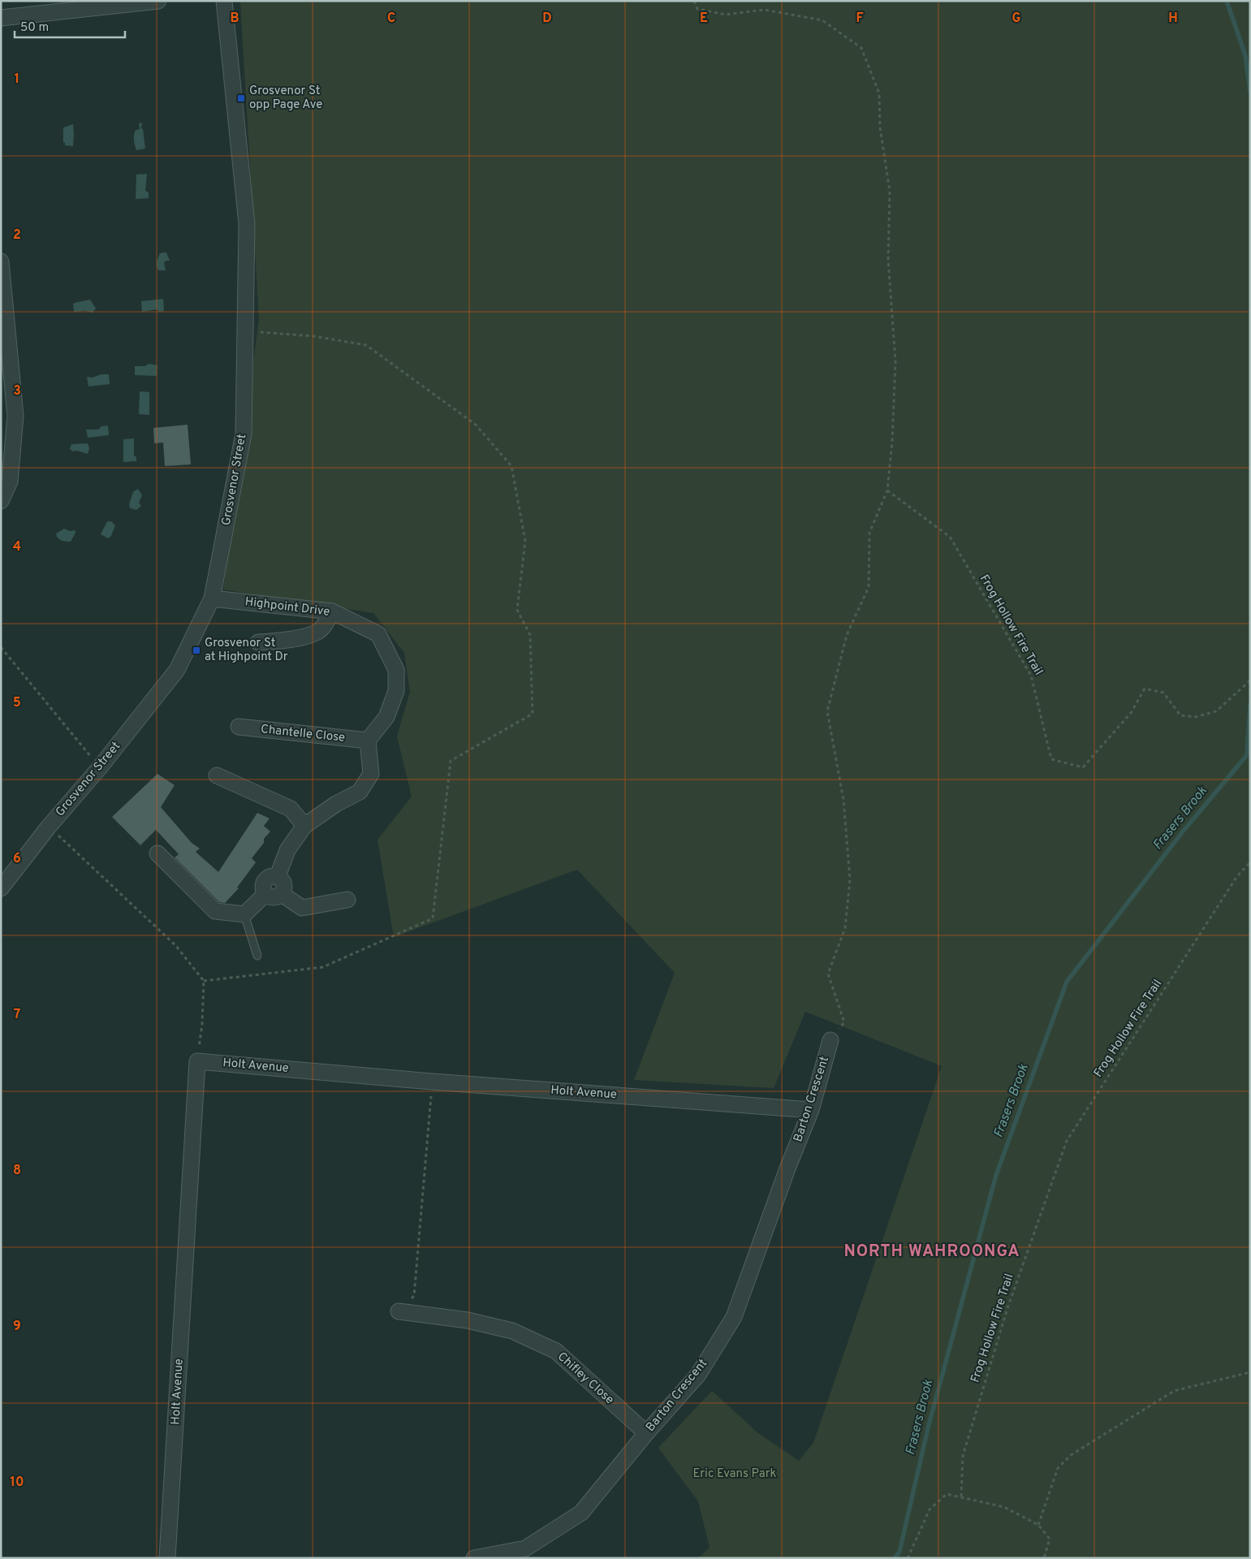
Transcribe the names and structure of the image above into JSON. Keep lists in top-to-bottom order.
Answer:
{
  "streets": {
    "street": [
      "Grosvenor Street",
      "Highpoint Drive",
      "Chantelle Close",
      "Holt Avenue",
      "Barton Crescent",
      "Chifley Close"
    ],
    "path": ["Frog Hollow Fire Trail"]
  },
  "crossings": [
    ["Grosvenor Street", "Highpoint Drive"],
    ["Highpoint Drive", "Chantelle Close"],
    ["Holt Avenue", "Barton Crescent"],
    ["Barton Crescent", "Chifley Close"]
  ],
  "districts": ["NORTH WAHROONGA"],
  "water": ["Frasers Brook"],
  "parks": ["Eric Evans Park"],
  "places": {
    "transit": ["Grosvenor St opp Page Ave", "Grosvenor St at Highpoint Dr"]
  },
  "scale_bar": "50 m",
  "grid": {
    "columns": [
      "B",
      "C",
      "D",
      "E",
      "F",
      "G",
      "H"
    ],
    "rows": [
      "1",
      "2",
      "3",
      "4",
      "5",
      "6",
      "7",
      "8",
      "9",
      "10"
    ]
  }
}
